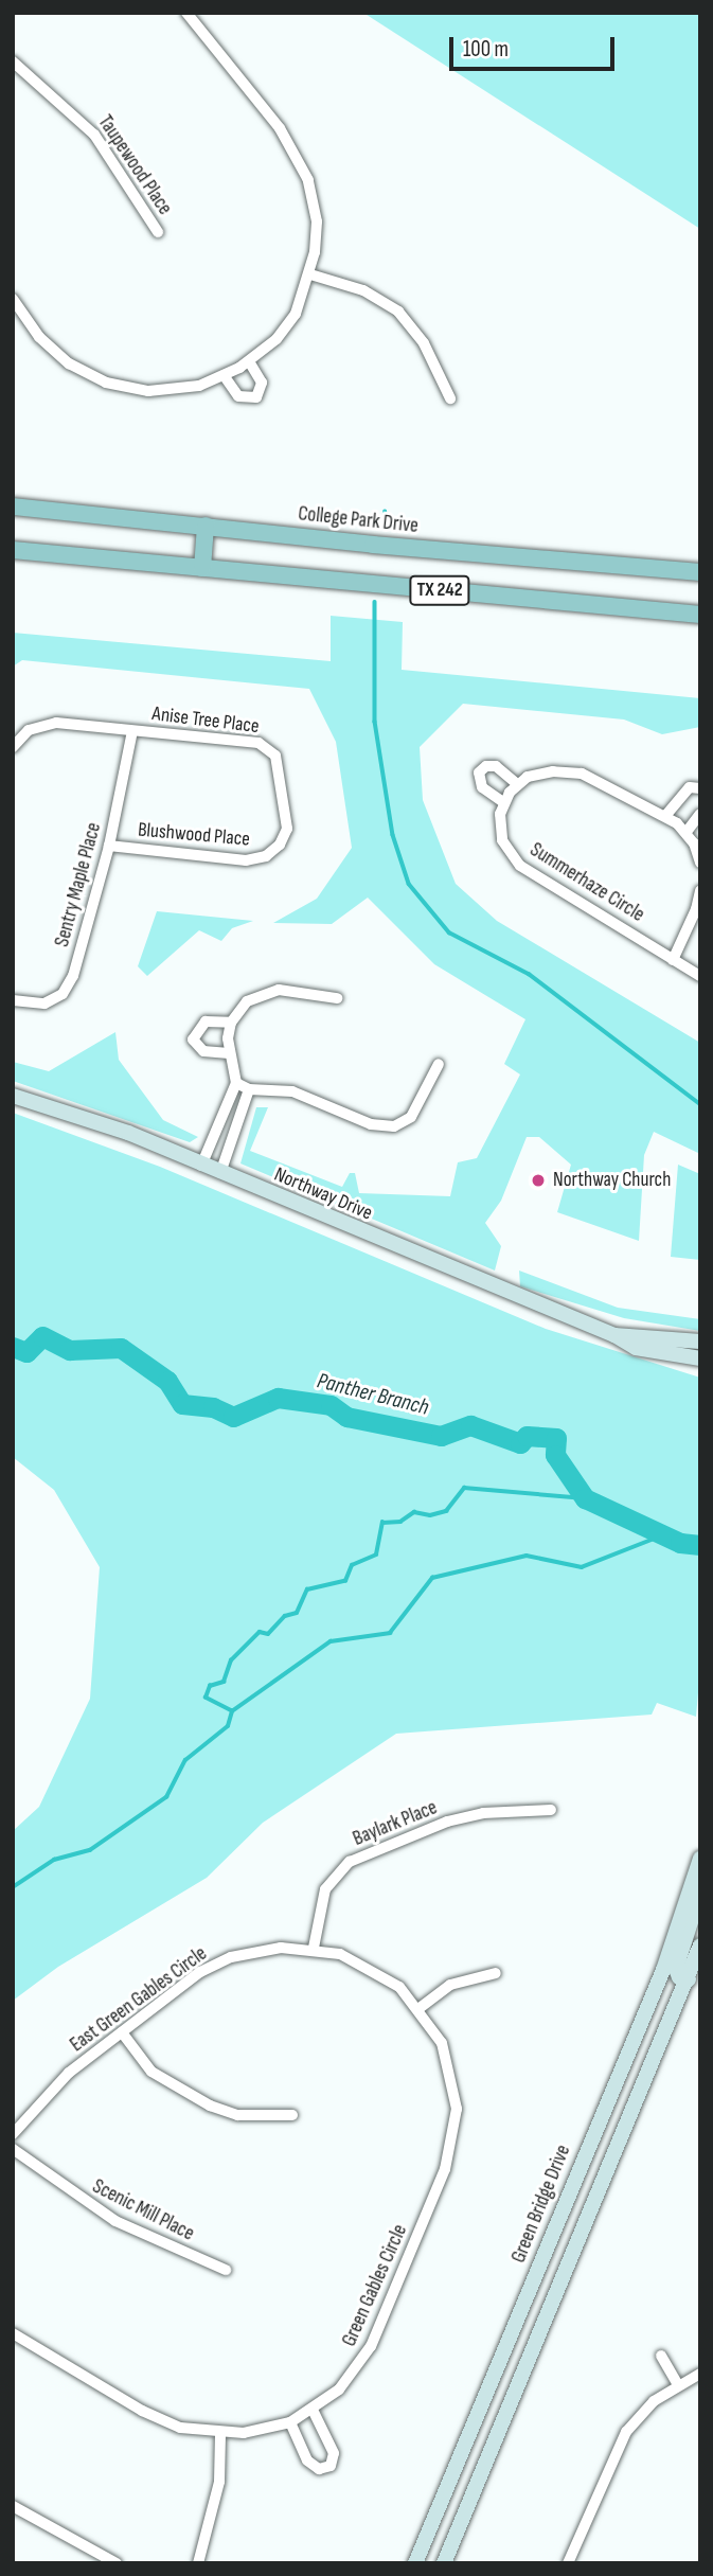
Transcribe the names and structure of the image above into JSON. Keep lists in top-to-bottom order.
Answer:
{
  "streets": {
    "main road": [
      "College Park Drive",
      "TX 242",
      "Northway Drive",
      "Green Bridge Drive"
    ],
    "street": [
      "Taupewood Place",
      "Anise Tree Place",
      "Blushwood Place",
      "Summerhaze Circle",
      "Sentry Maple Place",
      "Baylark Place",
      "East Green Gables Circle",
      "Scenic Mill Place",
      "Green Gables Circle"
    ]
  },
  "crossings": [
    ["Anise Tree Place", "Blushwood Place"],
    ["Anise Tree Place", "Sentry Maple Place"],
    ["Blushwood Place", "Sentry Maple Place"],
    ["Baylark Place", "East Green Gables Circle"],
    ["Baylark Place", "Green Gables Circle"],
    ["East Green Gables Circle", "Green Gables Circle"]
  ],
  "water": ["Panther Branch"],
  "places": ["Northway Church"],
  "scale_bar": "100 m"
}
